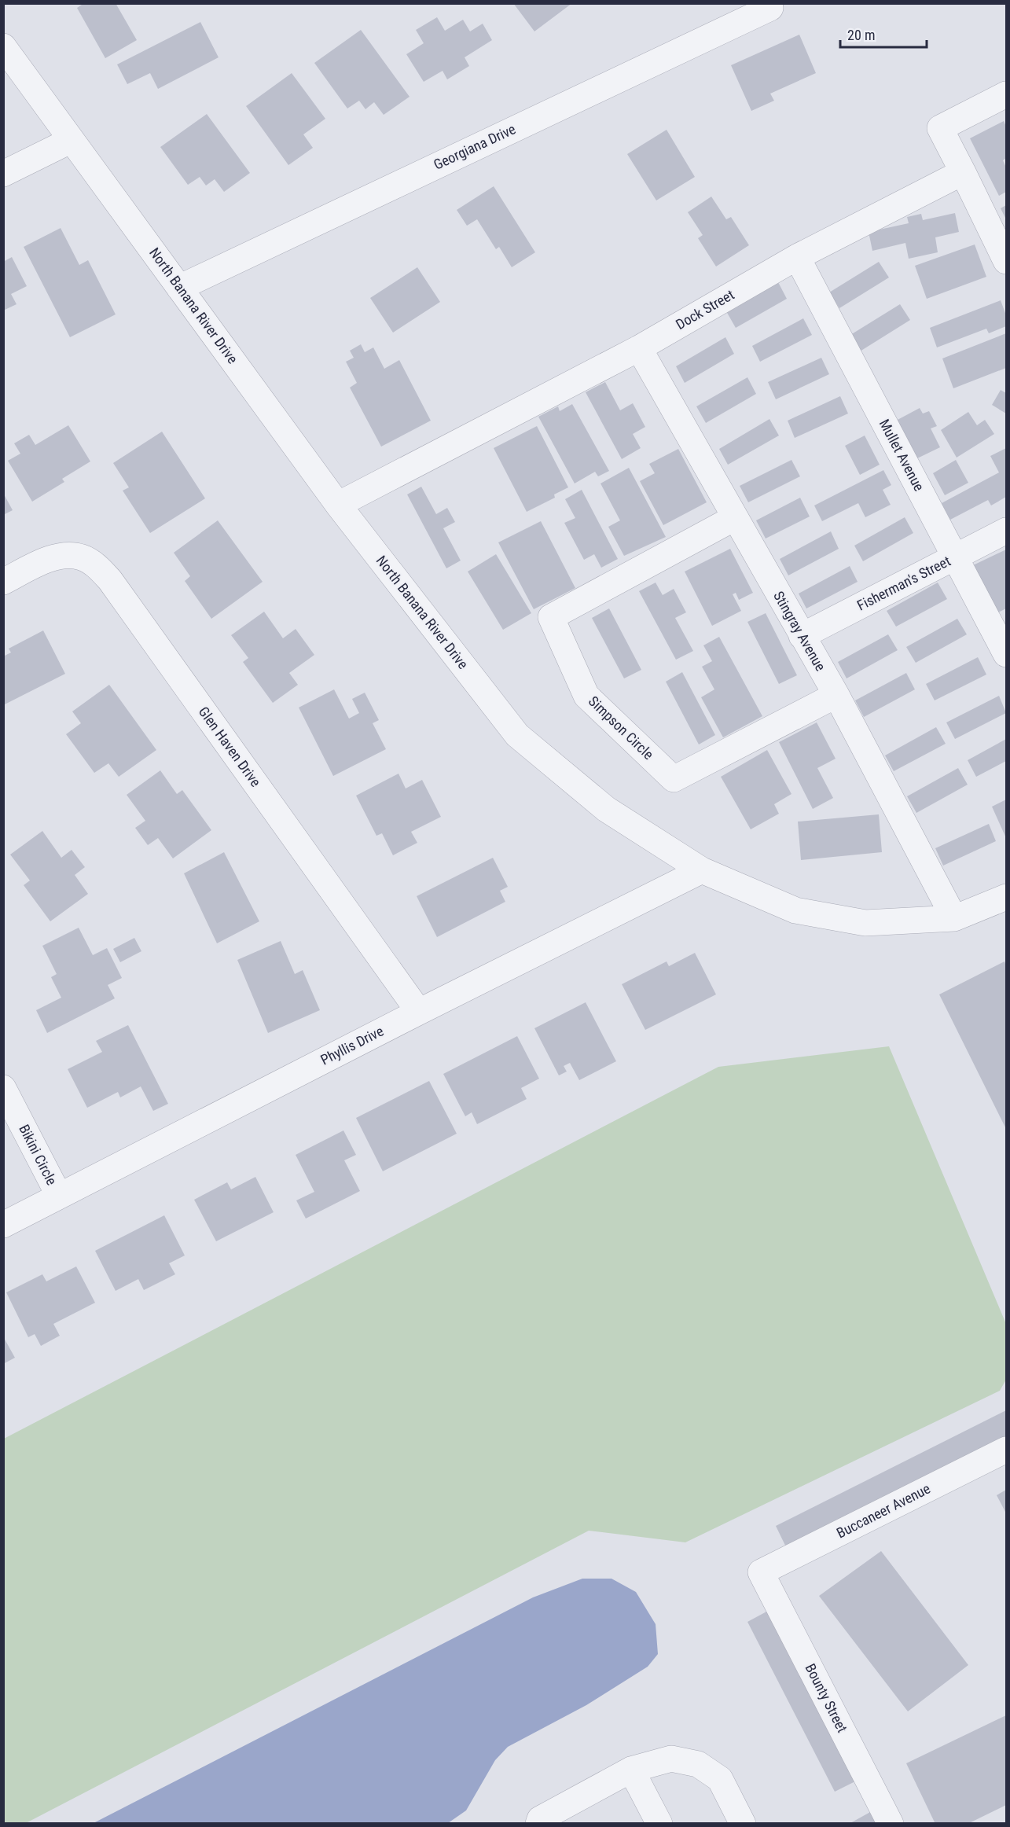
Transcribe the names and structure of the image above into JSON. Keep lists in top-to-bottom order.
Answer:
{
  "streets": {
    "street": [
      "Georgiana Drive",
      "North Banana River Drive",
      "Dock Street",
      "Mullet Avenue",
      "Fisherman's Street",
      "Stingray Avenue",
      "Simpson Circle",
      "Glen Haven Drive",
      "Phyllis Drive",
      "Bikini Circle",
      "Buccaneer Avenue",
      "Bounty Street"
    ]
  },
  "crossings": [
    ["Georgiana Drive", "North Banana River Drive"],
    ["North Banana River Drive", "Dock Street"],
    ["North Banana River Drive", "Stingray Avenue"],
    ["North Banana River Drive", "Phyllis Drive"],
    ["Dock Street", "Mullet Avenue"],
    ["Dock Street", "Stingray Avenue"],
    ["Mullet Avenue", "Fisherman's Street"],
    ["Fisherman's Street", "Stingray Avenue"],
    ["Stingray Avenue", "Simpson Circle"],
    ["Glen Haven Drive", "Phyllis Drive"],
    ["Phyllis Drive", "Bikini Circle"],
    ["Buccaneer Avenue", "Bounty Street"]
  ],
  "scale_bar": "20 m"
}
